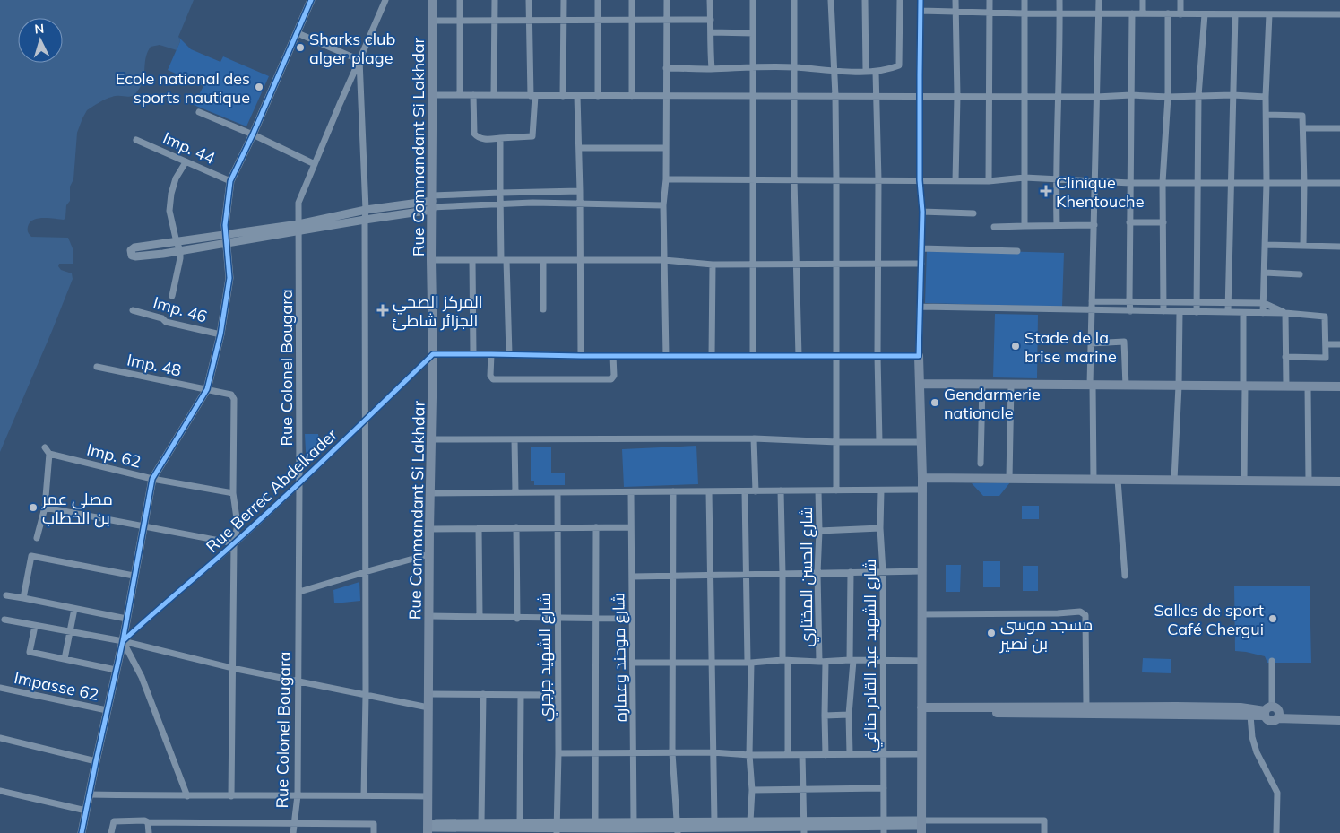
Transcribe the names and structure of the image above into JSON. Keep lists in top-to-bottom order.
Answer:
{
  "streets": {
    "main road": ["Rue Commandant Si Lakhdar"],
    "street": [
      "Imp. 44",
      "Imp. 46",
      "Imp. 48",
      "Rue Colonel Bougara",
      "Imp. 62",
      "Rue Berrec Abdelkader",
      "شارع الحسن المختاري",
      "شارع الشهيد عبد القادر حنافي",
      "شارع الشهيد جرجري",
      "شارع موحند وعماره",
      "Impasse 62"
    ]
  },
  "crossings": [
    ["Rue Commandant Si Lakhdar", "Rue Berrec Abdelkader"],
    ["Imp. 48", "Imp. 62"],
    ["Rue Colonel Bougara", "Rue Berrec Abdelkader"]
  ],
  "places": {
    "other": [
      "Sharks club alger plage",
      "Ecole national des sports nautique",
      "Stade de la brise marine",
      "Gendarmerie nationale",
      "مصلى عمر بن الخطاب",
      "Salles de sport Café Chergui",
      "مسجد موسى بن نصير"
    ],
    "health": ["Clinique Khentouche", "المركز الصحي الجزائر شاطئ"]
  },
  "north": "top"
}
